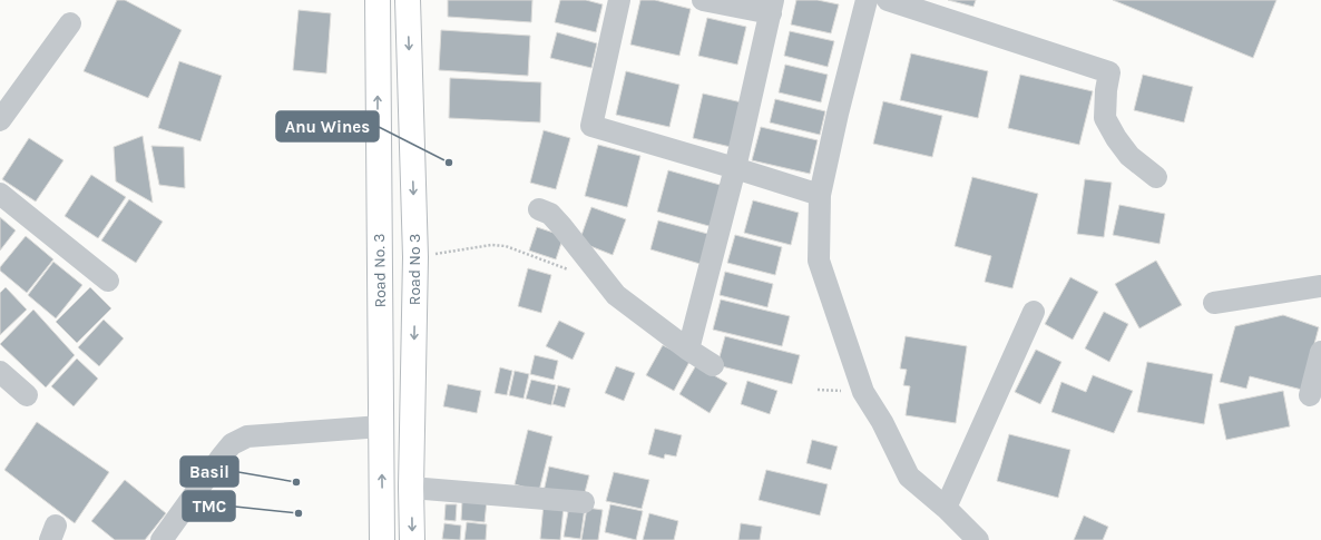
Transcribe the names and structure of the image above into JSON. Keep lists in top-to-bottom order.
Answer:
{
  "streets": {
    "main road": ["Road No 3", "Road No. 3"]
  },
  "one_way": ["Road No 3", "Road No. 3"],
  "places": ["Anu Wines", "Basil", "TMC"]
}
